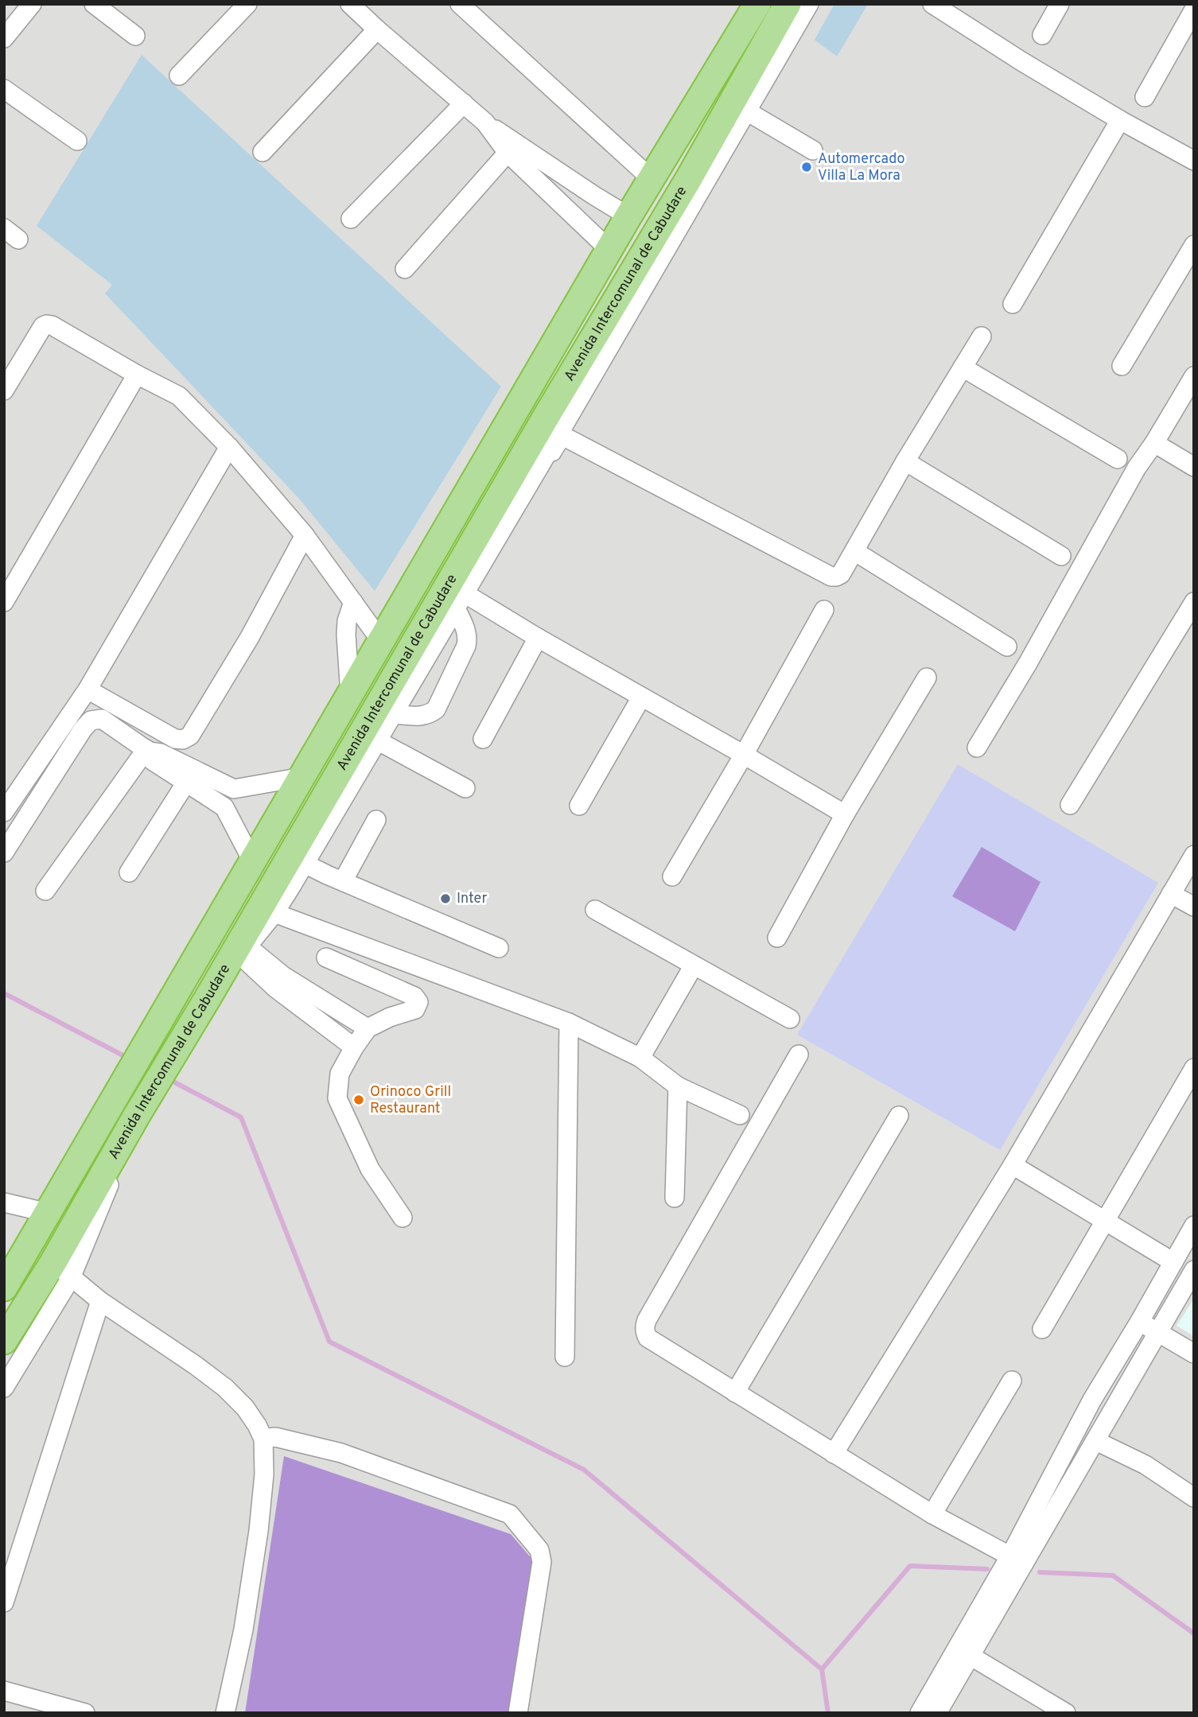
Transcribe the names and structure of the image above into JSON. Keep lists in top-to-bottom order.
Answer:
{
  "streets": {
    "highway": ["Avenida Intercomunal de Cabudare"]
  },
  "places": ["Automercado Villa La Mora", "Inter", "Orinoco Grill Restaurant"]
}
